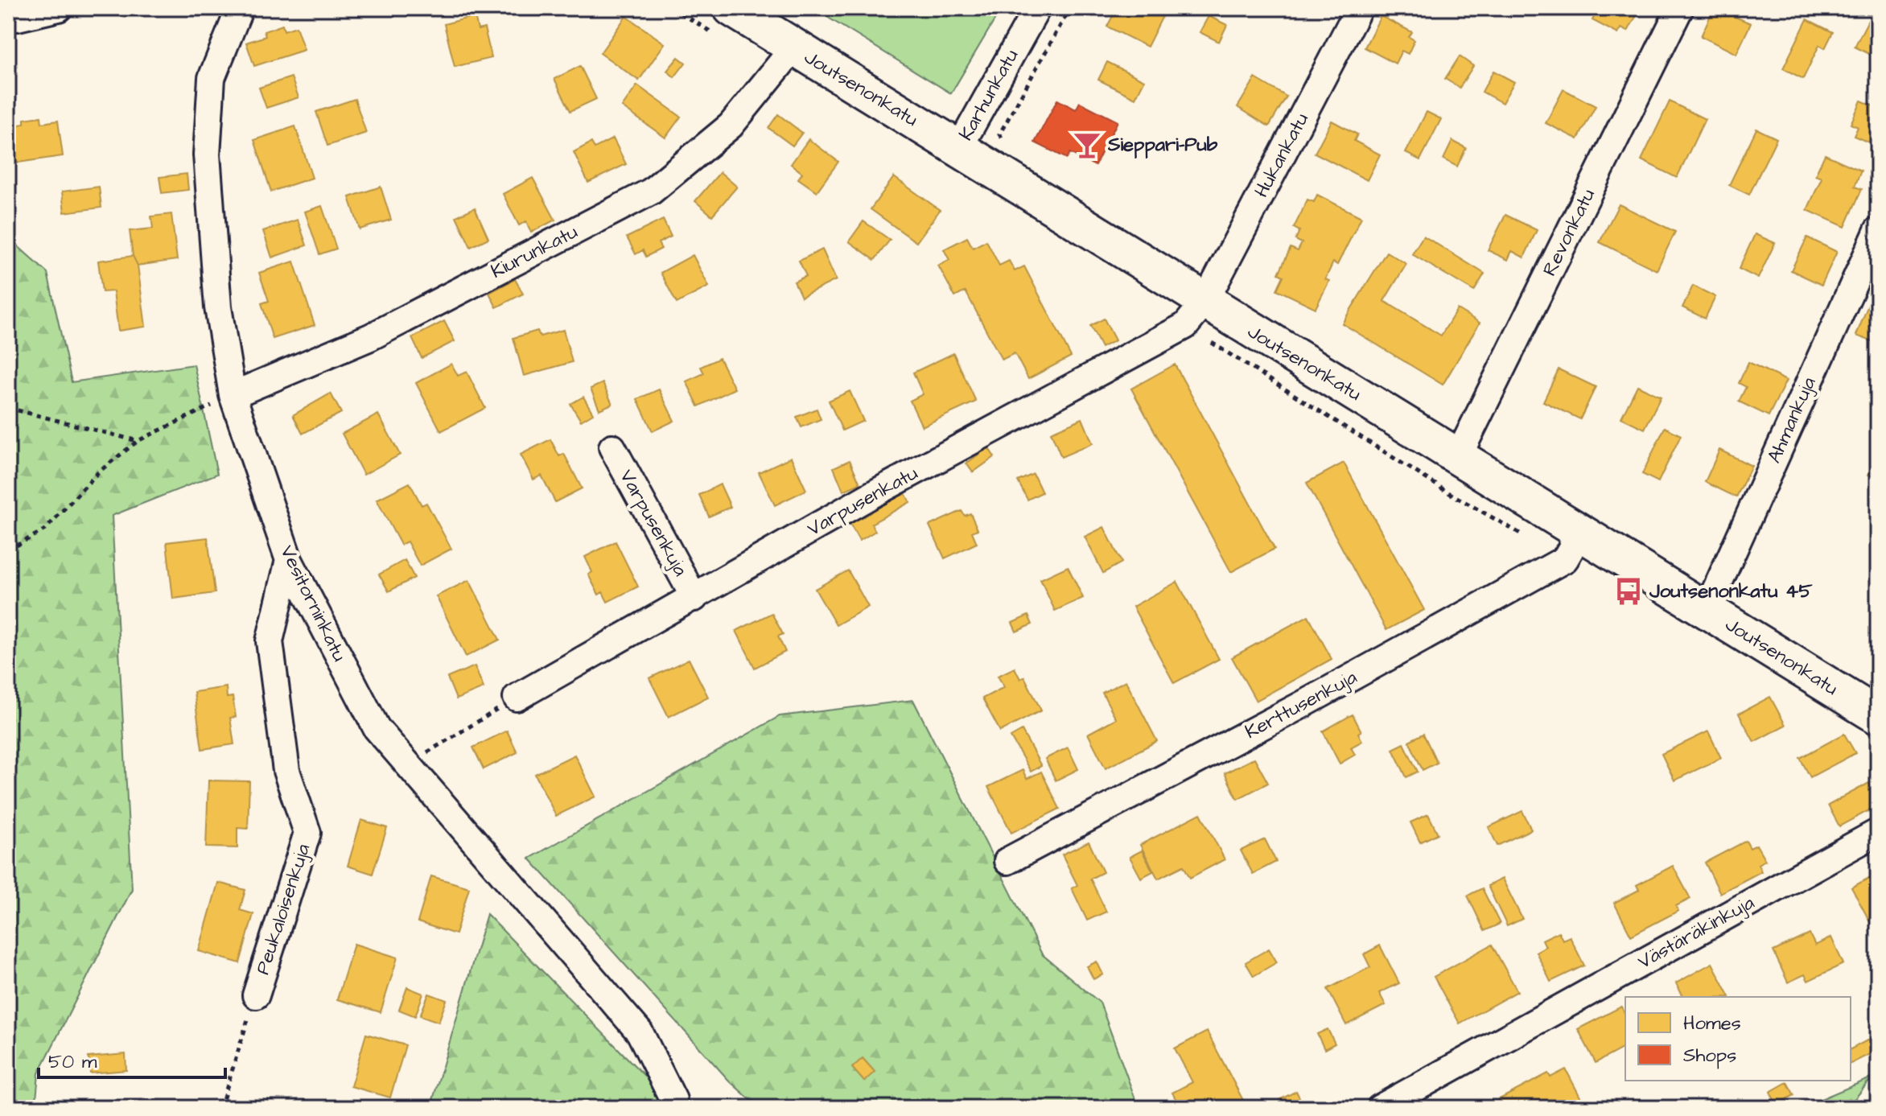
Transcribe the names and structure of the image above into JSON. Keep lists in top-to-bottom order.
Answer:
{
  "streets": {
    "main road": ["Joutsenonkatu"],
    "street": [
      "Karhunkatu",
      "Hukankatu",
      "Revonkatu",
      "Kiurunkatu",
      "Ahmankuja",
      "Varpusenkatu",
      "Varpusenkuja",
      "Vesitorninkatu",
      "Kerttusenkuja",
      "Peukaloisenkuja",
      "Västäräkinkuja"
    ]
  },
  "crossings": [
    ["Joutsenonkatu", "Karhunkatu"],
    ["Joutsenonkatu", "Hukankatu"],
    ["Joutsenonkatu", "Revonkatu"],
    ["Joutsenonkatu", "Kiurunkatu"],
    ["Joutsenonkatu", "Ahmankuja"],
    ["Joutsenonkatu", "Varpusenkatu"],
    ["Joutsenonkatu", "Kerttusenkuja"],
    ["Hukankatu", "Varpusenkatu"],
    ["Kiurunkatu", "Vesitorninkatu"],
    ["Varpusenkatu", "Varpusenkuja"],
    ["Vesitorninkatu", "Peukaloisenkuja"]
  ],
  "places": {
    "bar": ["Sieppari-Pub"],
    "bus stop": ["Joutsenonkatu 45"]
  },
  "legend": ["Homes", "Shops"],
  "scale_bar": "50 m"
}
